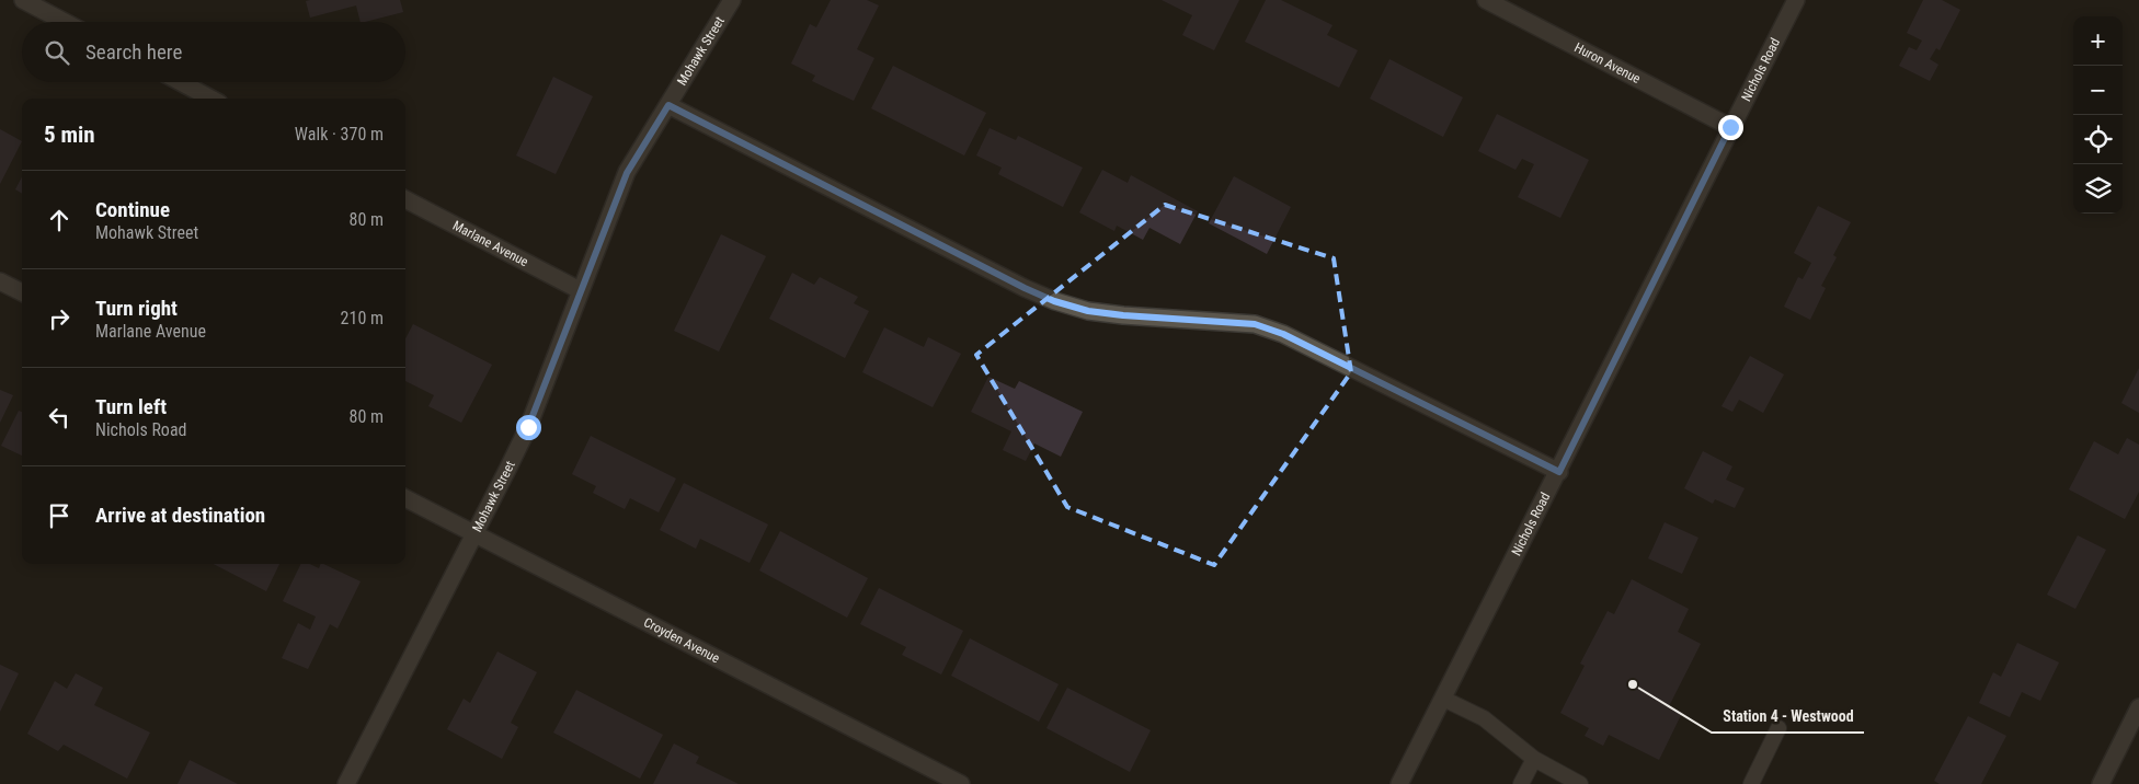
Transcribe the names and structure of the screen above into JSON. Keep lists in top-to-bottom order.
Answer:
{
  "streets": {
    "street": [
      "Mohawk Street",
      "Huron Avenue",
      "Nichols Road",
      "Marlane Avenue",
      "Croyden Avenue"
    ]
  },
  "crossings": [
    ["Mohawk Street", "Marlane Avenue"],
    ["Mohawk Street", "Croyden Avenue"],
    ["Huron Avenue", "Nichols Road"]
  ],
  "places": ["Station 4 - Westwood"],
  "page": {
    "map_buttons": ["+", "−"],
    "search": "Search here",
    "heading": ["5 min", "Walk · 370 m"],
    "list": [
      ["Continue", "Mohawk Street", "80 m"],
      ["Turn right", "Marlane Avenue", "210 m"],
      ["Turn left", "Nichols Road", "80 m"],
      "Arrive at destination"
    ]
  }
}
